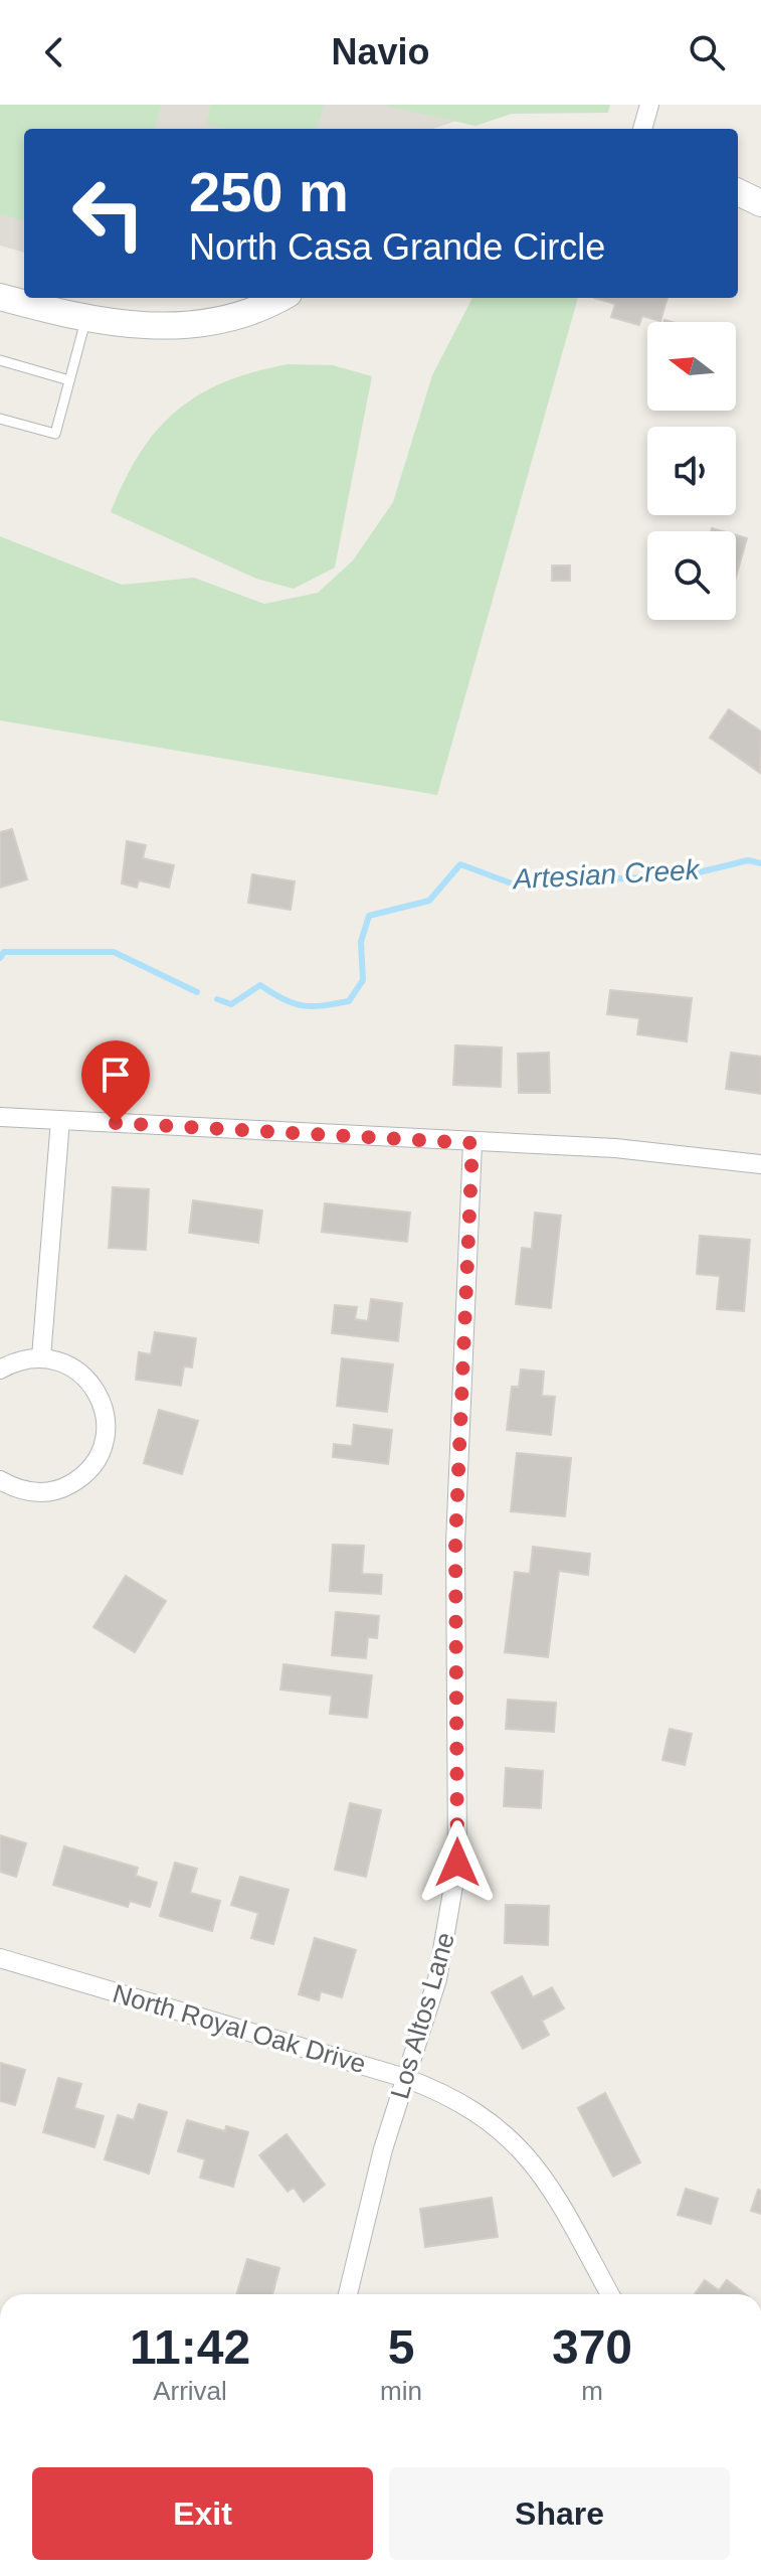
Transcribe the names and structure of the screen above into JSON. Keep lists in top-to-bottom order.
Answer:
{
  "streets": {
    "street": ["Los Altos Lane", "North Royal Oak Drive"]
  },
  "crossings": [
    ["Los Altos Lane", "North Royal Oak Drive"]
  ],
  "water": ["Artesian Creek"],
  "north": "left",
  "page": {
    "header": "Navio",
    "turn": ["250 m", "North Casa Grande Circle"],
    "eta": [
      "11:42",
      "Arrival",
      "5",
      "min",
      "370",
      "m"
    ],
    "buttons": ["Exit", "Share"]
  }
}
